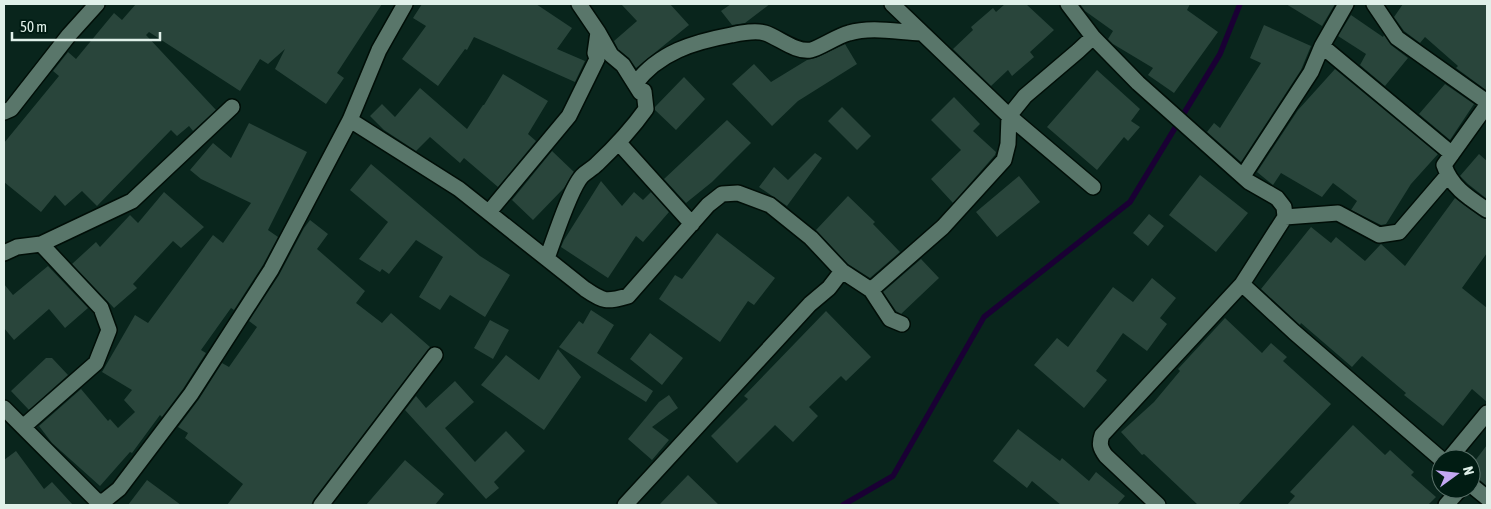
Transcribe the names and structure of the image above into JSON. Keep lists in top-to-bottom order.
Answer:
{
  "scale_bar": "50 m",
  "north": "right"
}
